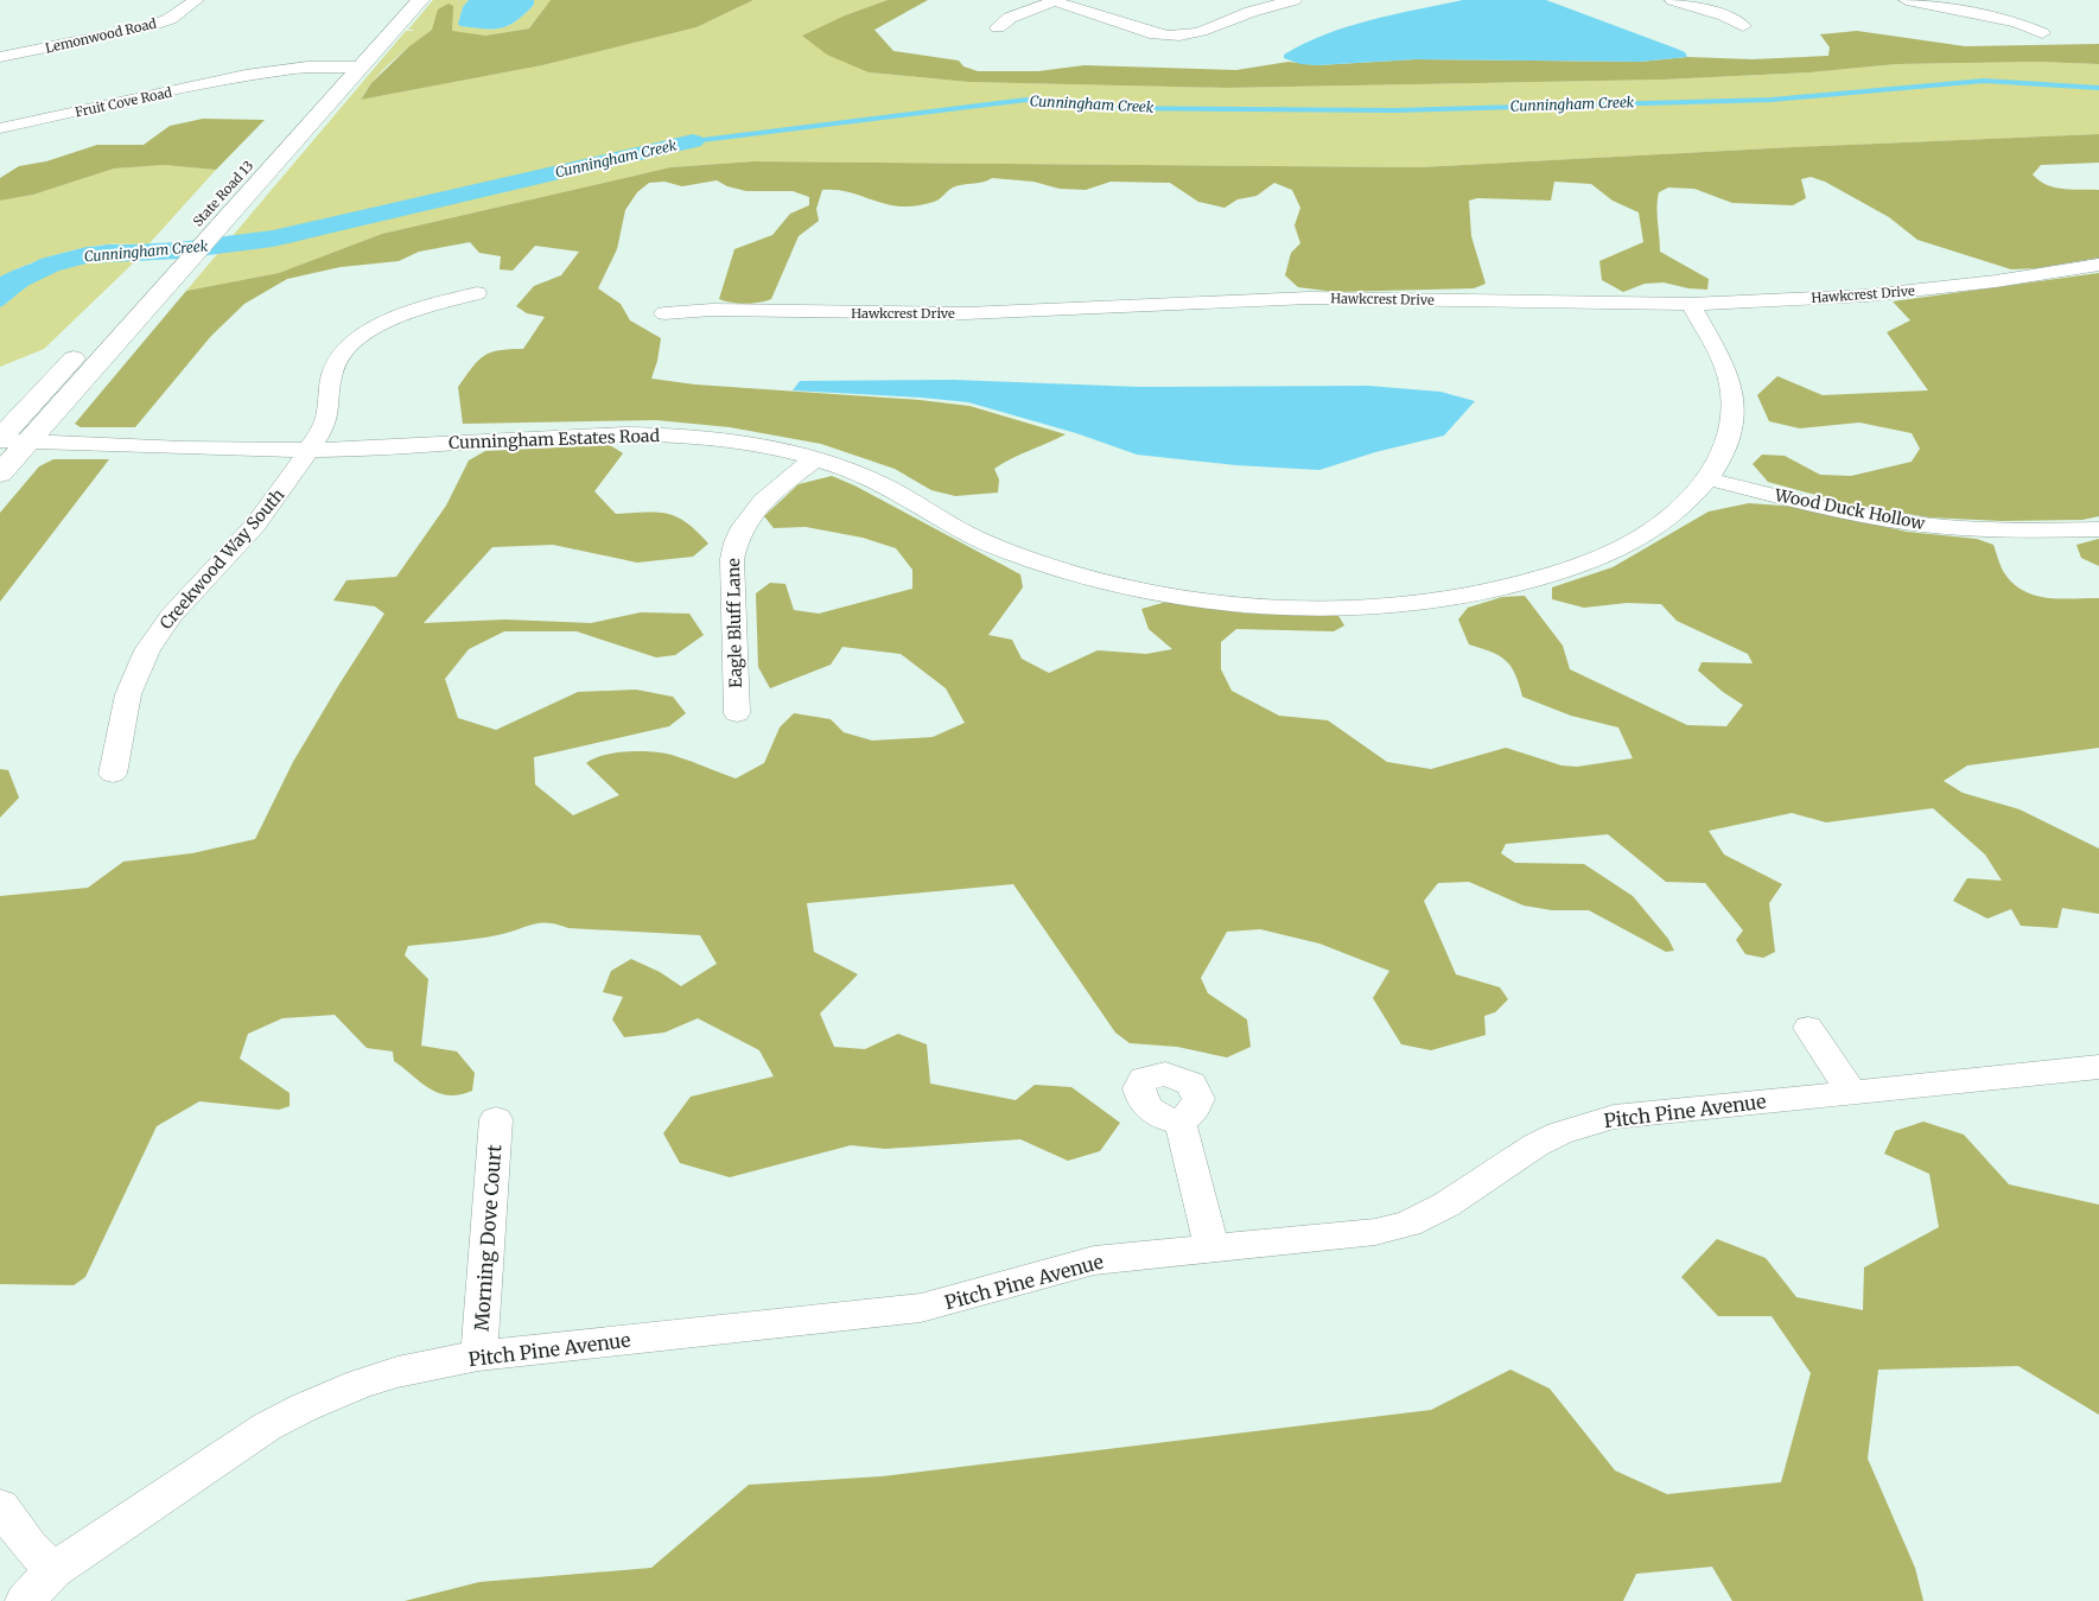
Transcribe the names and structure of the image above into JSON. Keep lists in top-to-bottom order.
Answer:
{
  "streets": {
    "main road": ["State Road 13"],
    "street": [
      "Lemonwood Road",
      "Fruit Cove Road",
      "Hawkcrest Drive",
      "Cunningham Estates Road",
      "Wood Duck Hollow",
      "Creekwood Way South",
      "Eagle Bluff Lane",
      "Pitch Pine Avenue",
      "Morning Dove Court"
    ]
  },
  "crossings": [
    ["Fruit Cove Road", "State Road 13"],
    ["State Road 13", "Cunningham Estates Road"],
    ["Hawkcrest Drive", "Cunningham Estates Road"],
    ["Cunningham Estates Road", "Wood Duck Hollow"],
    ["Cunningham Estates Road", "Creekwood Way South"],
    ["Cunningham Estates Road", "Eagle Bluff Lane"],
    ["Pitch Pine Avenue", "Morning Dove Court"]
  ],
  "water": ["Cunningham Creek"]
}
